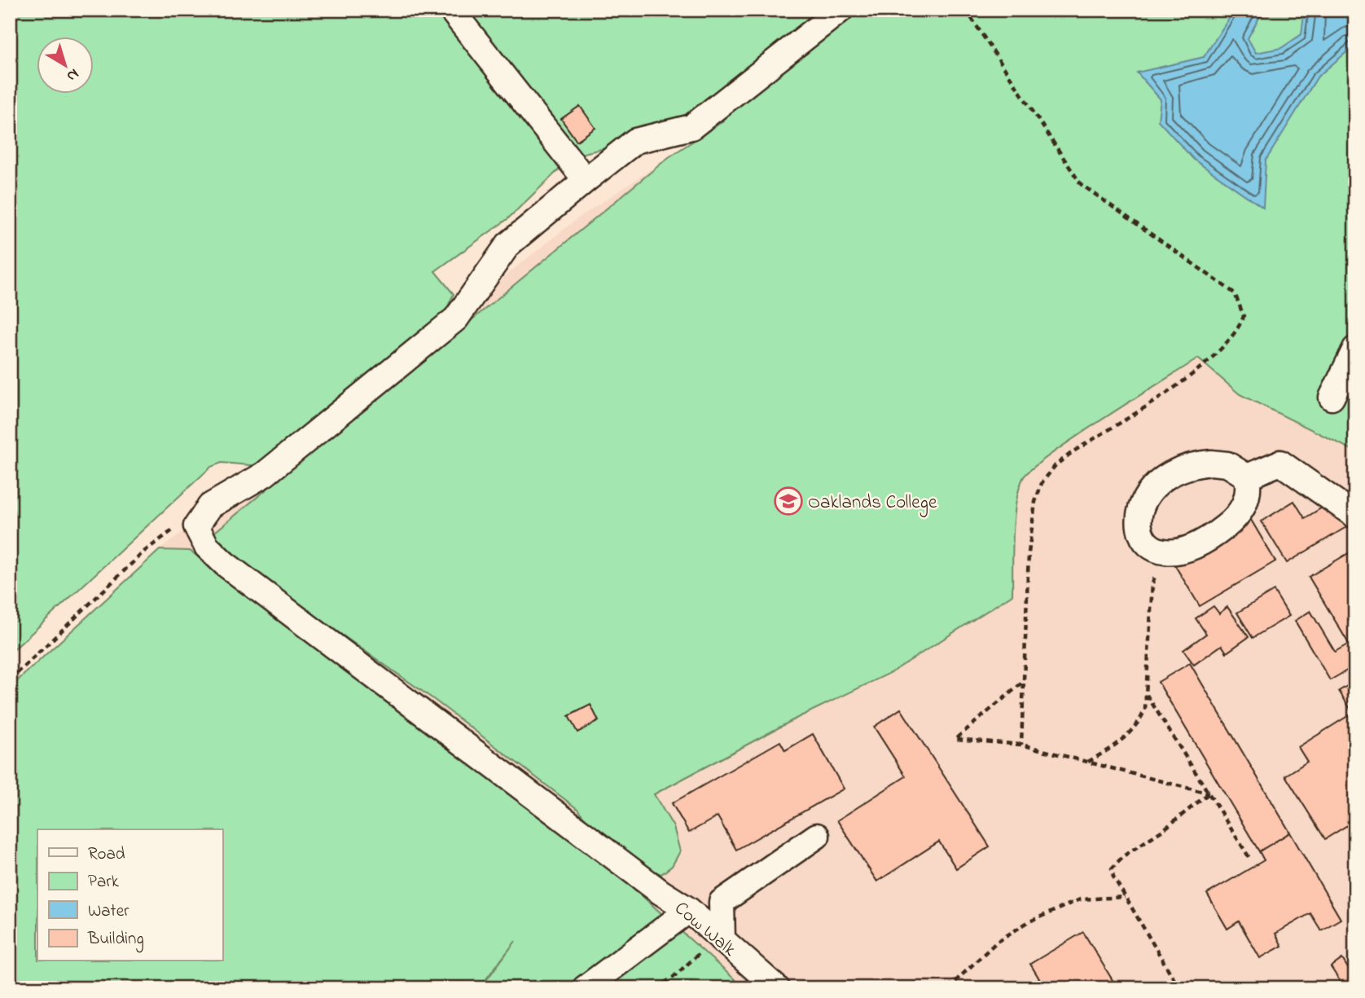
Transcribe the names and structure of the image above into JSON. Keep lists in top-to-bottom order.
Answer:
{
  "streets": {
    "lane": ["Cow Walk"]
  },
  "places": {
    "school or university": ["Oaklands College"]
  },
  "legend": [
    "Road",
    "Park",
    "Water",
    "Building"
  ],
  "north": "bottom right"
}
